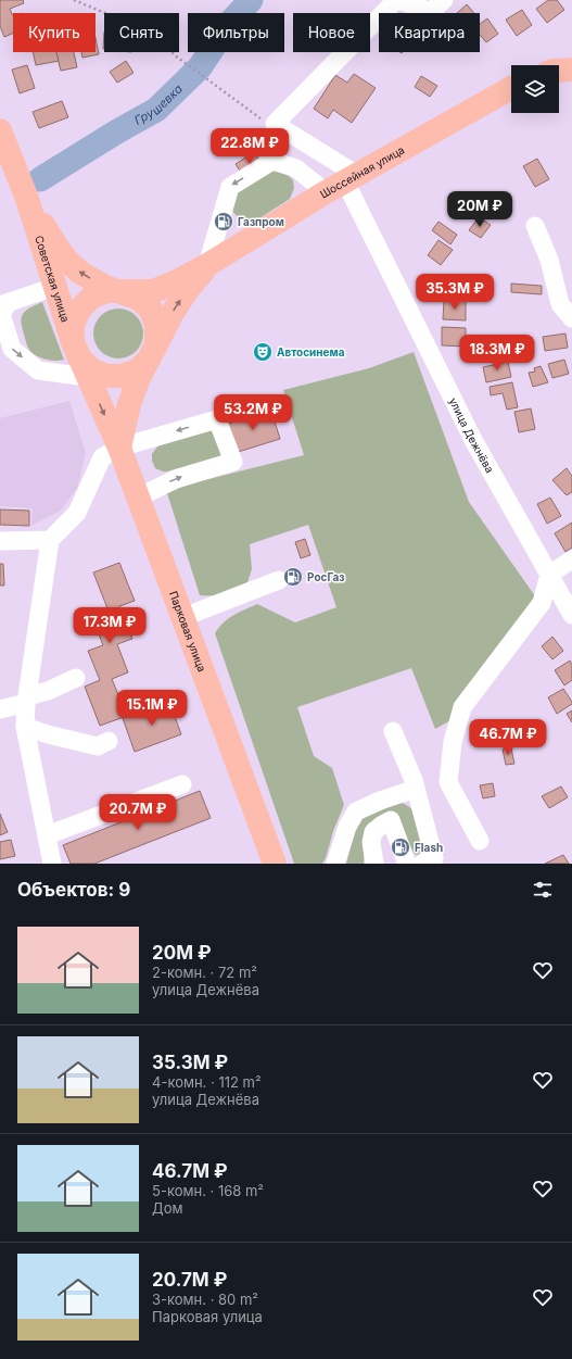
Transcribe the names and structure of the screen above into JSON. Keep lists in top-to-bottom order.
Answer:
{
  "streets": {
    "main road": ["Шоссейная улица", "Советская улица", "Парковая улица"],
    "street": ["улица Дежнёва"]
  },
  "crossings": [
    ["Шоссейная улица", "улица Дежнёва"],
    ["Советская улица", "Парковая улица"]
  ],
  "water": ["Грушевка"],
  "places": {
    "fuel station": ["Газпром", "РосГаз", "Flash"],
    "theatre": ["Автосинема"]
  },
  "page": {
    "chip": [
      "Купить",
      "Снять",
      "Фильтры",
      "Новое",
      "Квартира"
    ],
    "price": [
      "22.8M ₽",
      "20M ₽",
      "35.3M ₽",
      "18.3M ₽",
      "53.2M ₽",
      "17.3M ₽",
      "15.1M ₽",
      "46.7M ₽",
      "20.7M ₽"
    ],
    "heading": "Объектов: 9",
    "list": [
      {
        "name": "20M ₽",
        "note": "2-комн. · 72 m² · улица Дежнёва"
      },
      {
        "name": "35.3M ₽",
        "note": "4-комн. · 112 m² · улица Дежнёва"
      },
      {
        "name": "46.7M ₽",
        "note": "5-комн. · 168 m² · Дом"
      },
      {
        "name": "20.7M ₽",
        "note": "3-комн. · 80 m² · Парковая улица"
      }
    ]
  }
}
